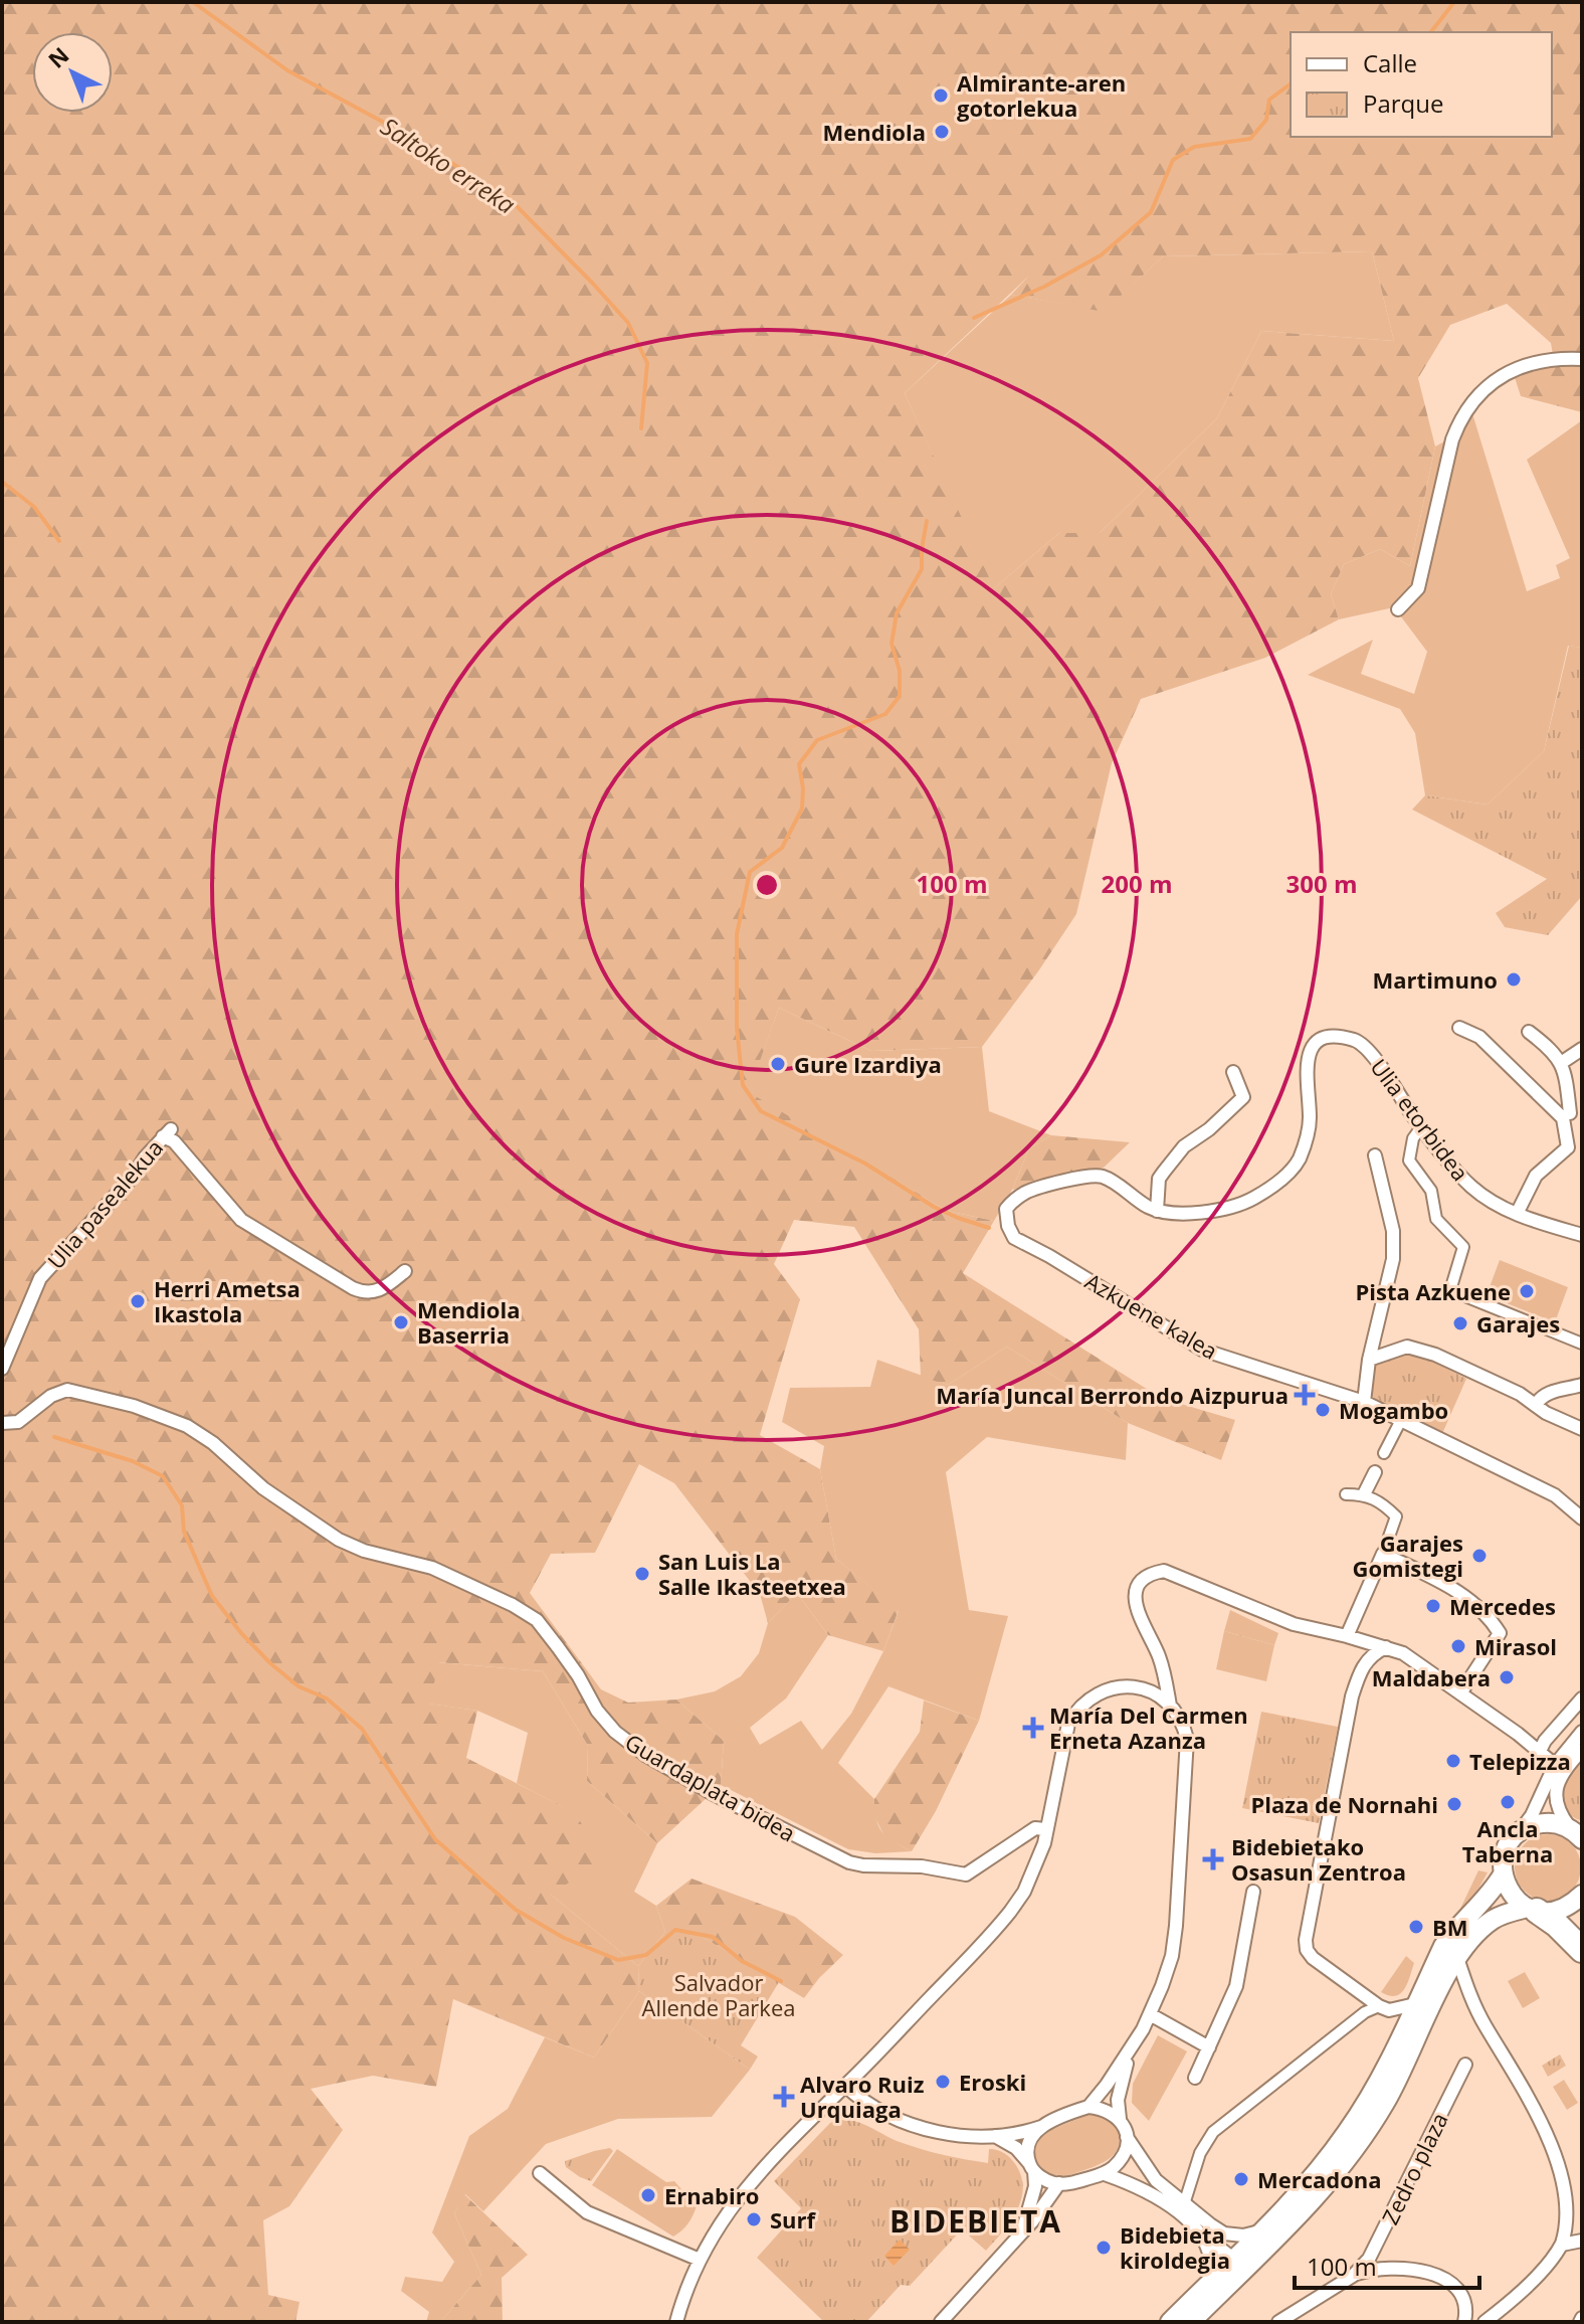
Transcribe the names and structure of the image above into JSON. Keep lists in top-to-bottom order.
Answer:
{
  "streets": {
    "street": [
      "Ulia etorbidea",
      "Ulia pasealekua",
      "Azkuene kalea",
      "Guardaplata bidea",
      "Zedro plaza"
    ]
  },
  "crossings": [
    ["Ulia etorbidea", "Azkuene kalea"]
  ],
  "districts": ["BIDEBIETA"],
  "water": ["Saltoko erreka"],
  "parks": ["Salvador Allende Parkea"],
  "places": {
    "other": [
      "Almirante-aren gotorlekua",
      "Mendiola",
      "Martimuno",
      "Gure Izardiya",
      "Pista Azkuene",
      "Herri Ametsa Ikastola",
      "Mendiola Baserria",
      "Garajes",
      "Mogambo",
      "Garajes Gomistegi",
      "San Luis La Salle Ikasteetxea",
      "Mercedes",
      "Mirasol",
      "Maldabera",
      "Telepizza",
      "Ancla Taberna",
      "Plaza de Nornahi",
      "BM",
      "Eroski",
      "Mercadona",
      "Ernabiro",
      "Surf",
      "Bidebieta kiroldegia"
    ],
    "health": [
      "María Juncal Berrondo Aizpurua",
      "María Del Carmen Erneta Azanza",
      "Bidebietako Osasun Zentroa",
      "Alvaro Ruiz Urquiaga"
    ]
  },
  "legend": ["Calle", "Parque"],
  "scale_bar": "100 m",
  "north": "top left",
  "rings": ["100 m", "200 m", "300 m"]
}
